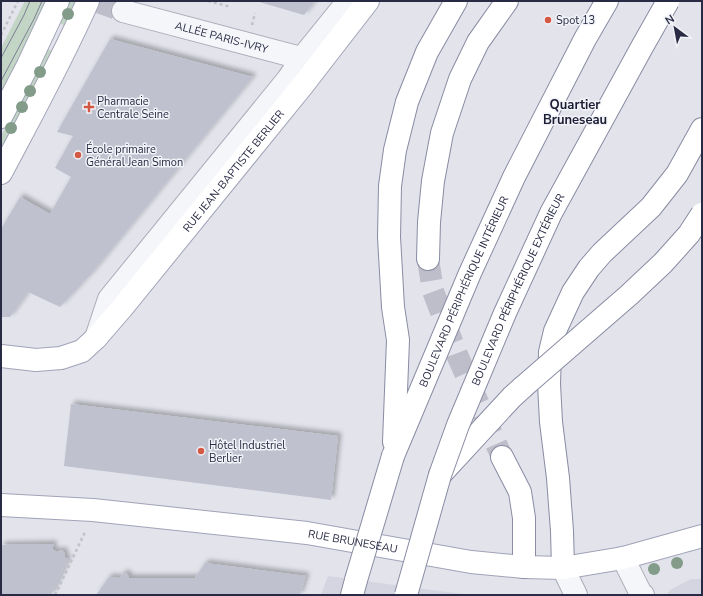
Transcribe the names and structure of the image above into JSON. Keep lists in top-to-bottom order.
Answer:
{
  "streets": {
    "main road": [
      "RUE JEAN-BAPTISTE BERLIER",
      "BOULEVARD PÉRIPHÉRIQUE EXTÉRIEUR",
      "BOULEVARD PÉRIPHÉRIQUE INTÉRIEUR",
      "RUE BRUNESEAU"
    ],
    "street": ["ALLÉE PARIS-IVRY"]
  },
  "crossings": [
    ["ALLÉE PARIS-IVRY", "RUE JEAN-BAPTISTE BERLIER"]
  ],
  "districts": ["Quartier Bruneseau"],
  "places": {
    "other": ["Spot 13", "École primaire Général Jean Simon", "Hôtel Industriel Berlier"],
    "health": ["Pharmacie Centrale Seine"]
  },
  "north": "top left"
}
